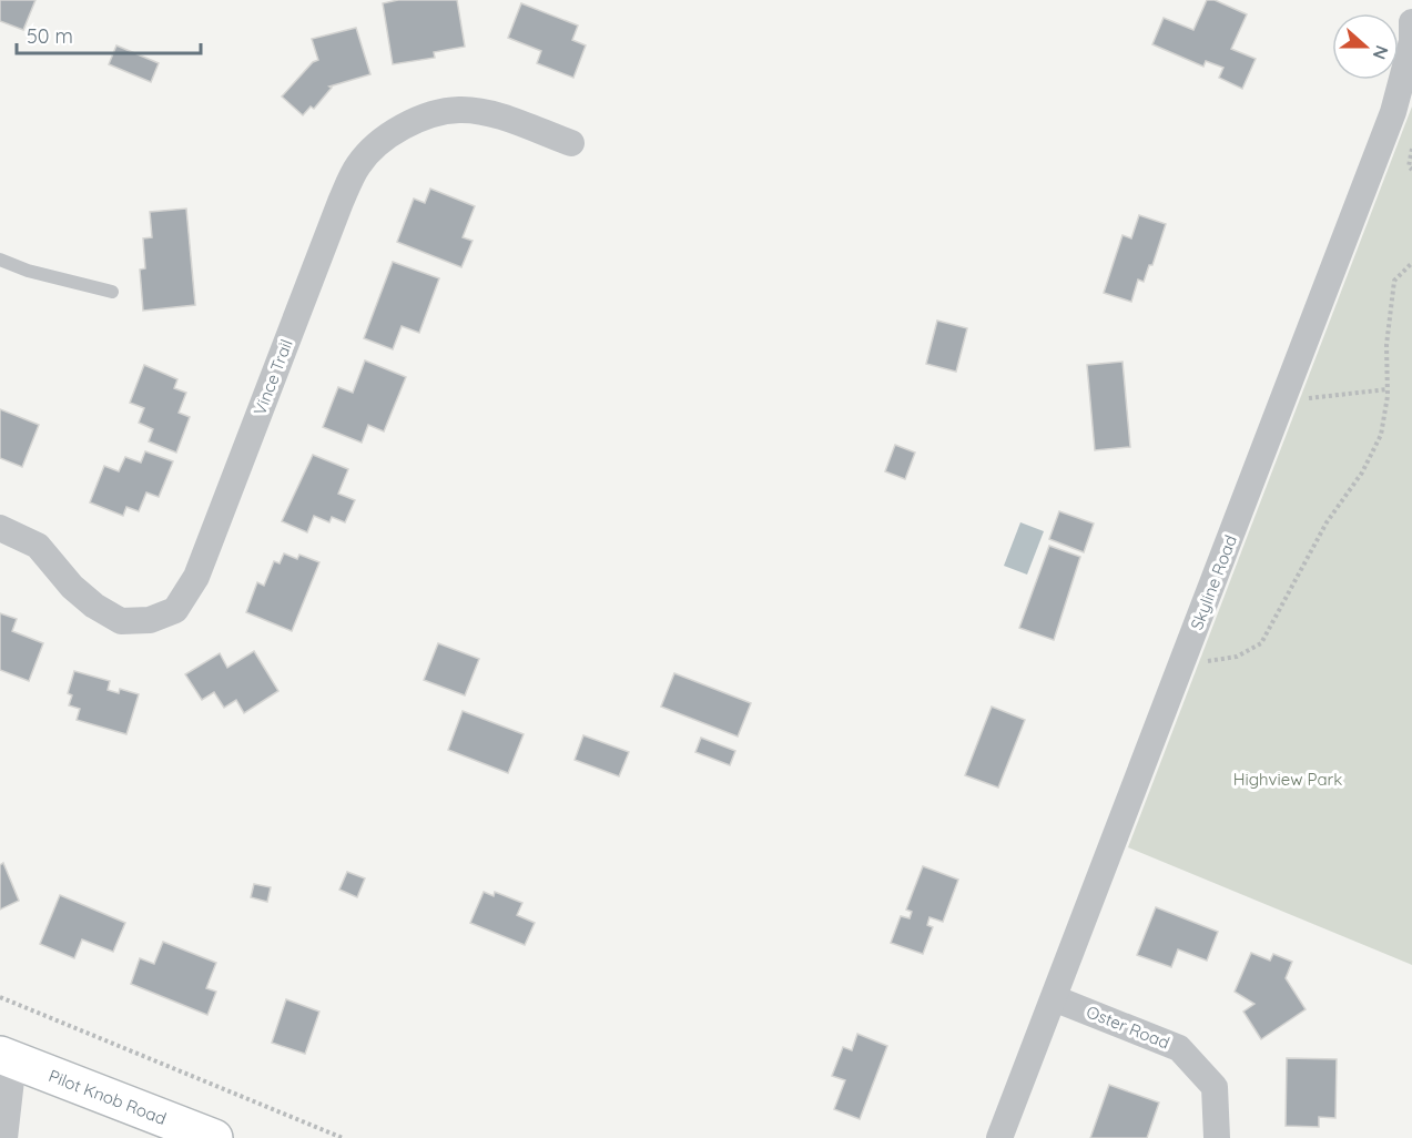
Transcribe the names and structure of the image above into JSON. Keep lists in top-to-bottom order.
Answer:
{
  "streets": {
    "main road": ["Pilot Knob Road"],
    "street": ["Vince Trail", "Skyline Road", "Oster Road"]
  },
  "crossings": [
    ["Skyline Road", "Oster Road"]
  ],
  "parks": ["Highview Park"],
  "scale_bar": "50 m",
  "north": "right"
}
